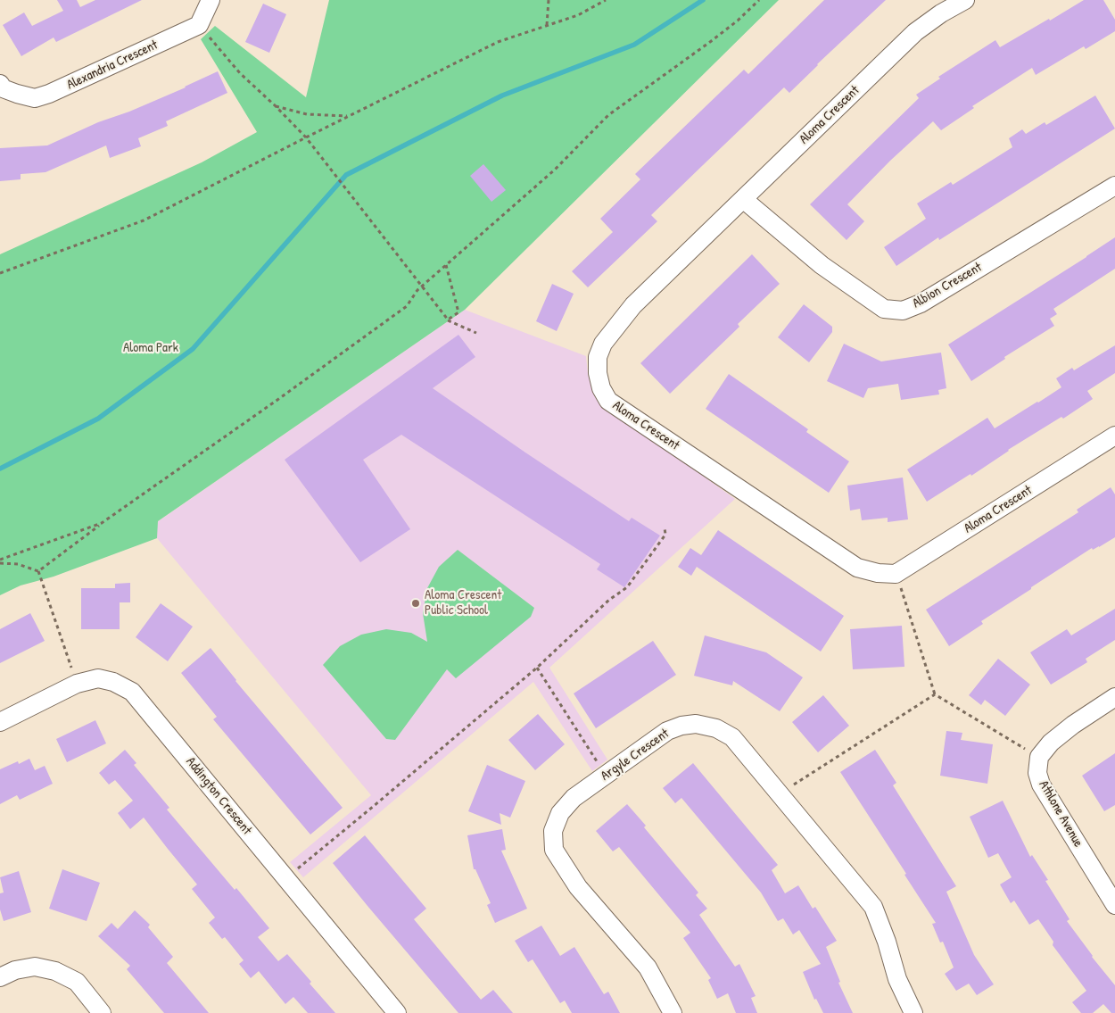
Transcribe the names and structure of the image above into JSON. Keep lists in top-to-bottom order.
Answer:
{
  "streets": {
    "street": [
      "Alexandria Crescent",
      "Aloma Crescent",
      "Albion Crescent",
      "Argyle Crescent",
      "Addington Crescent",
      "Athlone Avenue"
    ]
  },
  "crossings": [
    ["Aloma Crescent", "Albion Crescent"]
  ],
  "parks": ["Aloma Park"],
  "places": ["Aloma Crescent Public School"]
}
